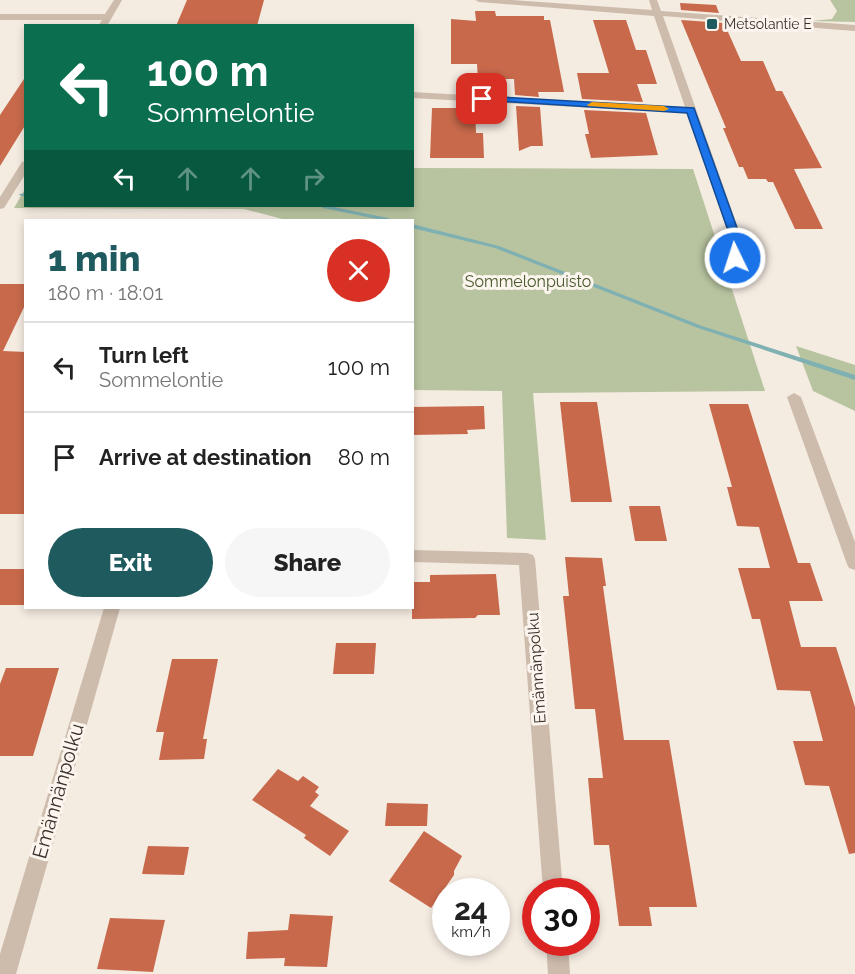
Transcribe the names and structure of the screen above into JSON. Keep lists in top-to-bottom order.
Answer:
{
  "streets": {
    "street": ["Emännänpolku"]
  },
  "parks": ["Sommelonpuisto"],
  "places": {
    "transit": ["Metsolantie E"]
  },
  "page": {
    "turn": ["100 m", "Sommelontie"],
    "heading": ["1 min", "180 m · 18:01"],
    "list": [
      {
        "name": "Turn left",
        "note": "Sommelontie",
        "value": "100 m"
      },
      {
        "name": "Arrive at destination",
        "value": "80 m"
      }
    ],
    "buttons": ["Exit", "Share"],
    "speed": "24 km/h",
    "limit": "30"
  }
}
